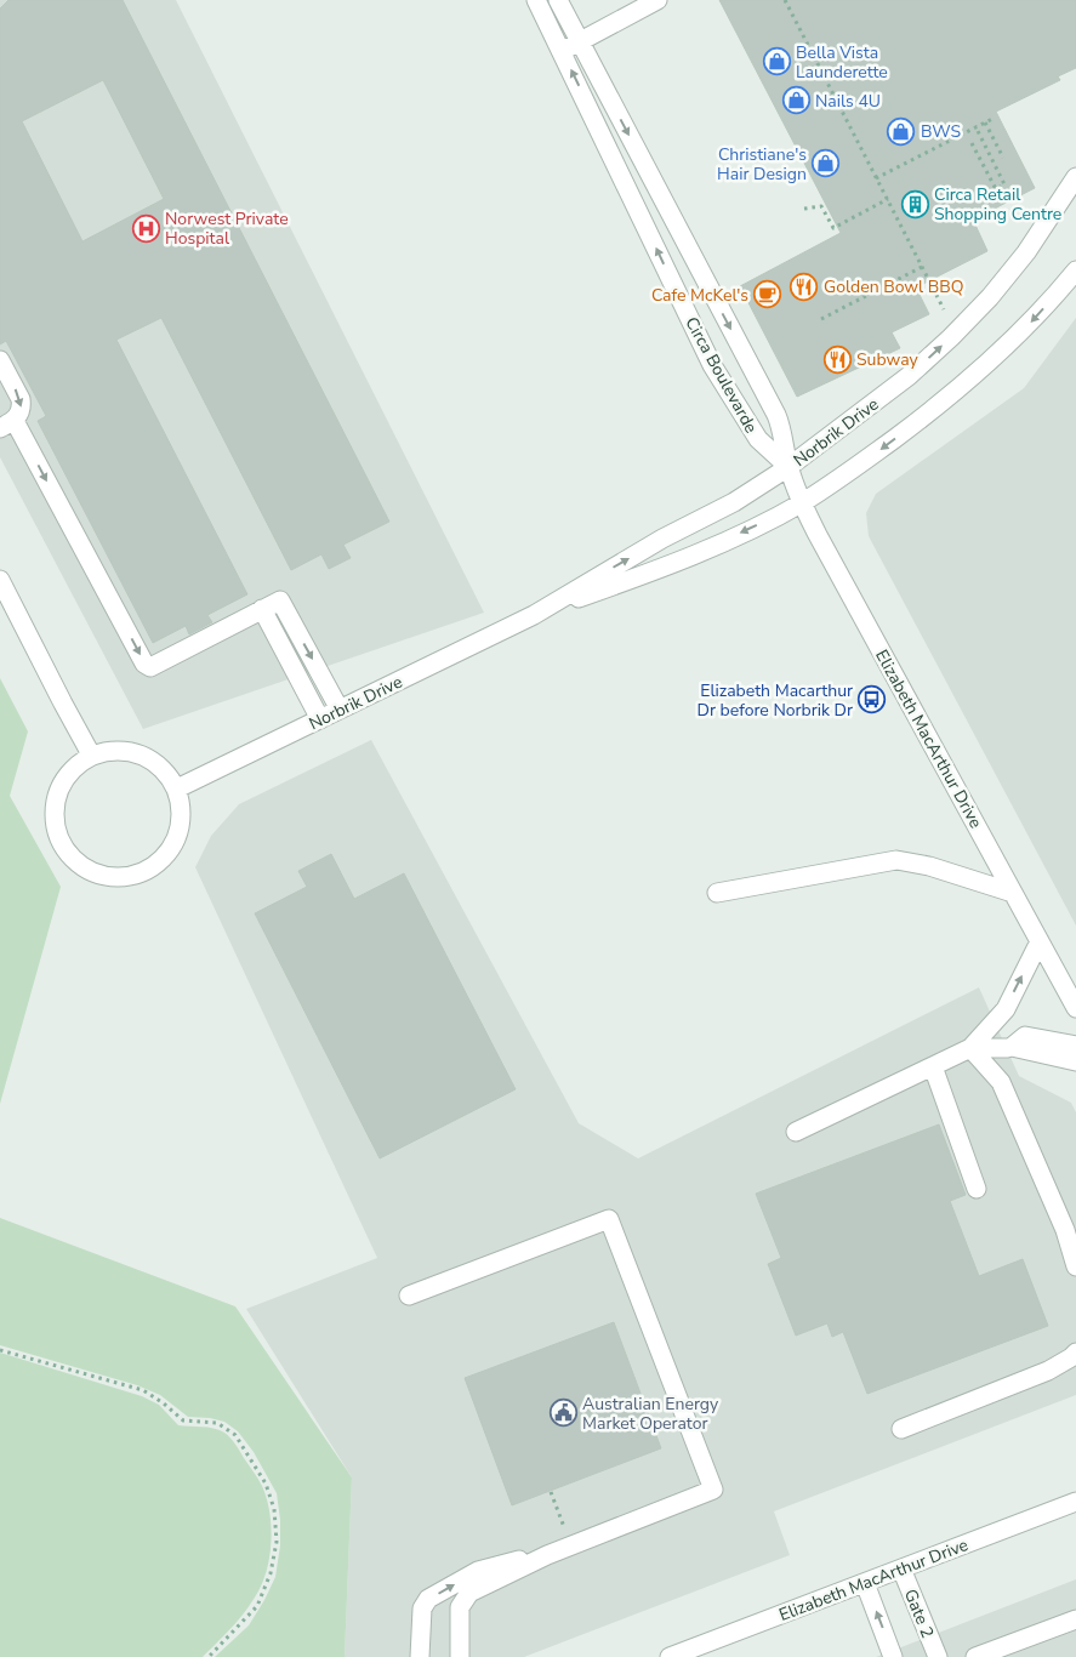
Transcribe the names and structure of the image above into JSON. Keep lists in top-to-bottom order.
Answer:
{
  "streets": {
    "street": [
      "Circa Boulevarde",
      "Norbrik Drive",
      "Elizabeth MacArthur Drive",
      "Gate 2"
    ]
  },
  "crossings": [
    ["Circa Boulevarde", "Norbrik Drive"],
    ["Circa Boulevarde", "Elizabeth MacArthur Drive"],
    ["Norbrik Drive", "Elizabeth MacArthur Drive"],
    ["Elizabeth MacArthur Drive", "Gate 2"]
  ],
  "places": {
    "shop": [
      "Bella Vista Launderette",
      "Nails 4U",
      "BWS",
      "Christiane's Hair Design"
    ],
    "building": ["Circa Retail Shopping Centre"],
    "hospital": ["Norwest Private Hospital"],
    "restaurant": ["Golden Bowl BBQ", "Subway"],
    "cafe": ["Cafe McKel's"],
    "bus stop": ["Elizabeth Macarthur Dr before Norbrik Dr"],
    "public building": ["Australian Energy Market Operator"]
  }
}
